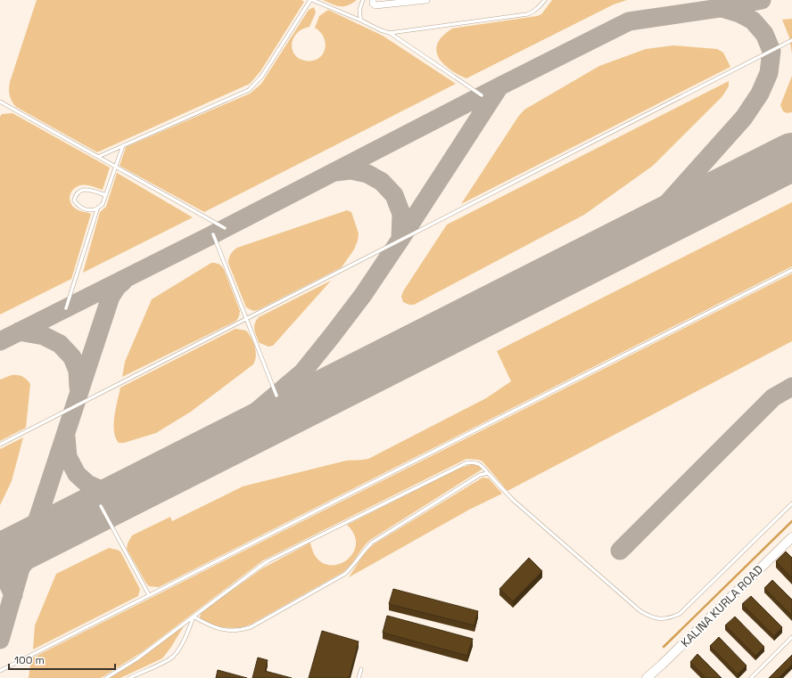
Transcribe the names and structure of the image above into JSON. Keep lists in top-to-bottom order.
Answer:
{
  "streets": {
    "street": ["KALINA KURLA ROAD"]
  },
  "scale_bar": "100 m"
}
